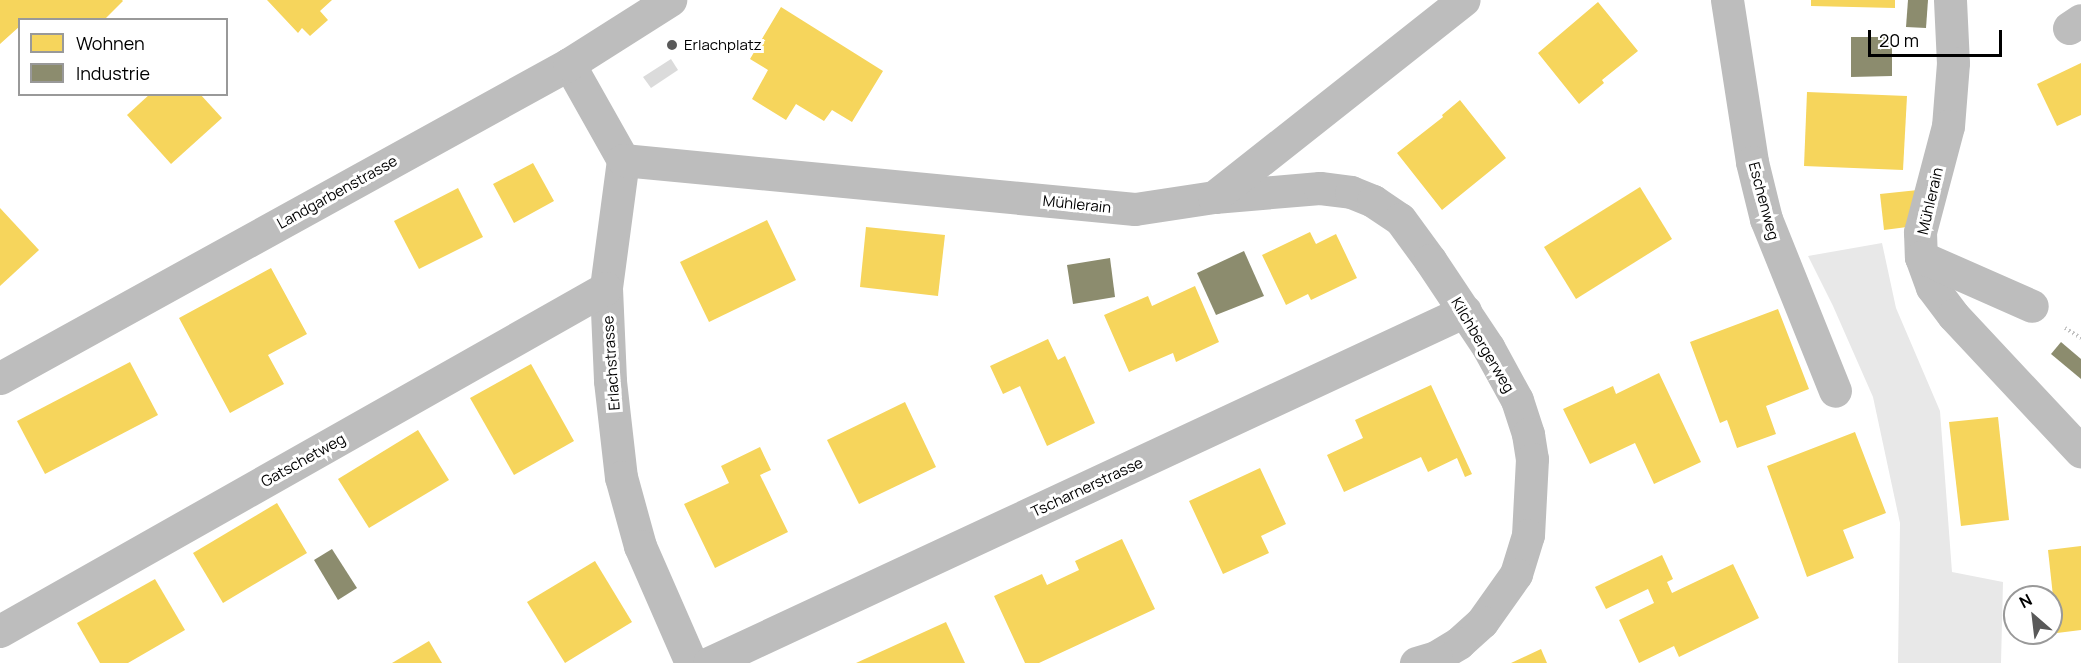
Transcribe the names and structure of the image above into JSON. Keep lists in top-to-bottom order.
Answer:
{
  "streets": {
    "street": [
      "Landgarbenstrasse",
      "Eschenweg",
      "Mühlerain",
      "Kilchbergerweg",
      "Erlachstrasse",
      "Gatschetweg",
      "Tscharnerstrasse"
    ]
  },
  "crossings": [
    ["Mühlerain", "Kilchbergerweg"],
    ["Mühlerain", "Erlachstrasse"],
    ["Kilchbergerweg", "Tscharnerstrasse"],
    ["Erlachstrasse", "Gatschetweg"]
  ],
  "places": ["Erlachplatz"],
  "legend": ["Wohnen", "Industrie"],
  "scale_bar": "20 m",
  "north": "top left"
}
